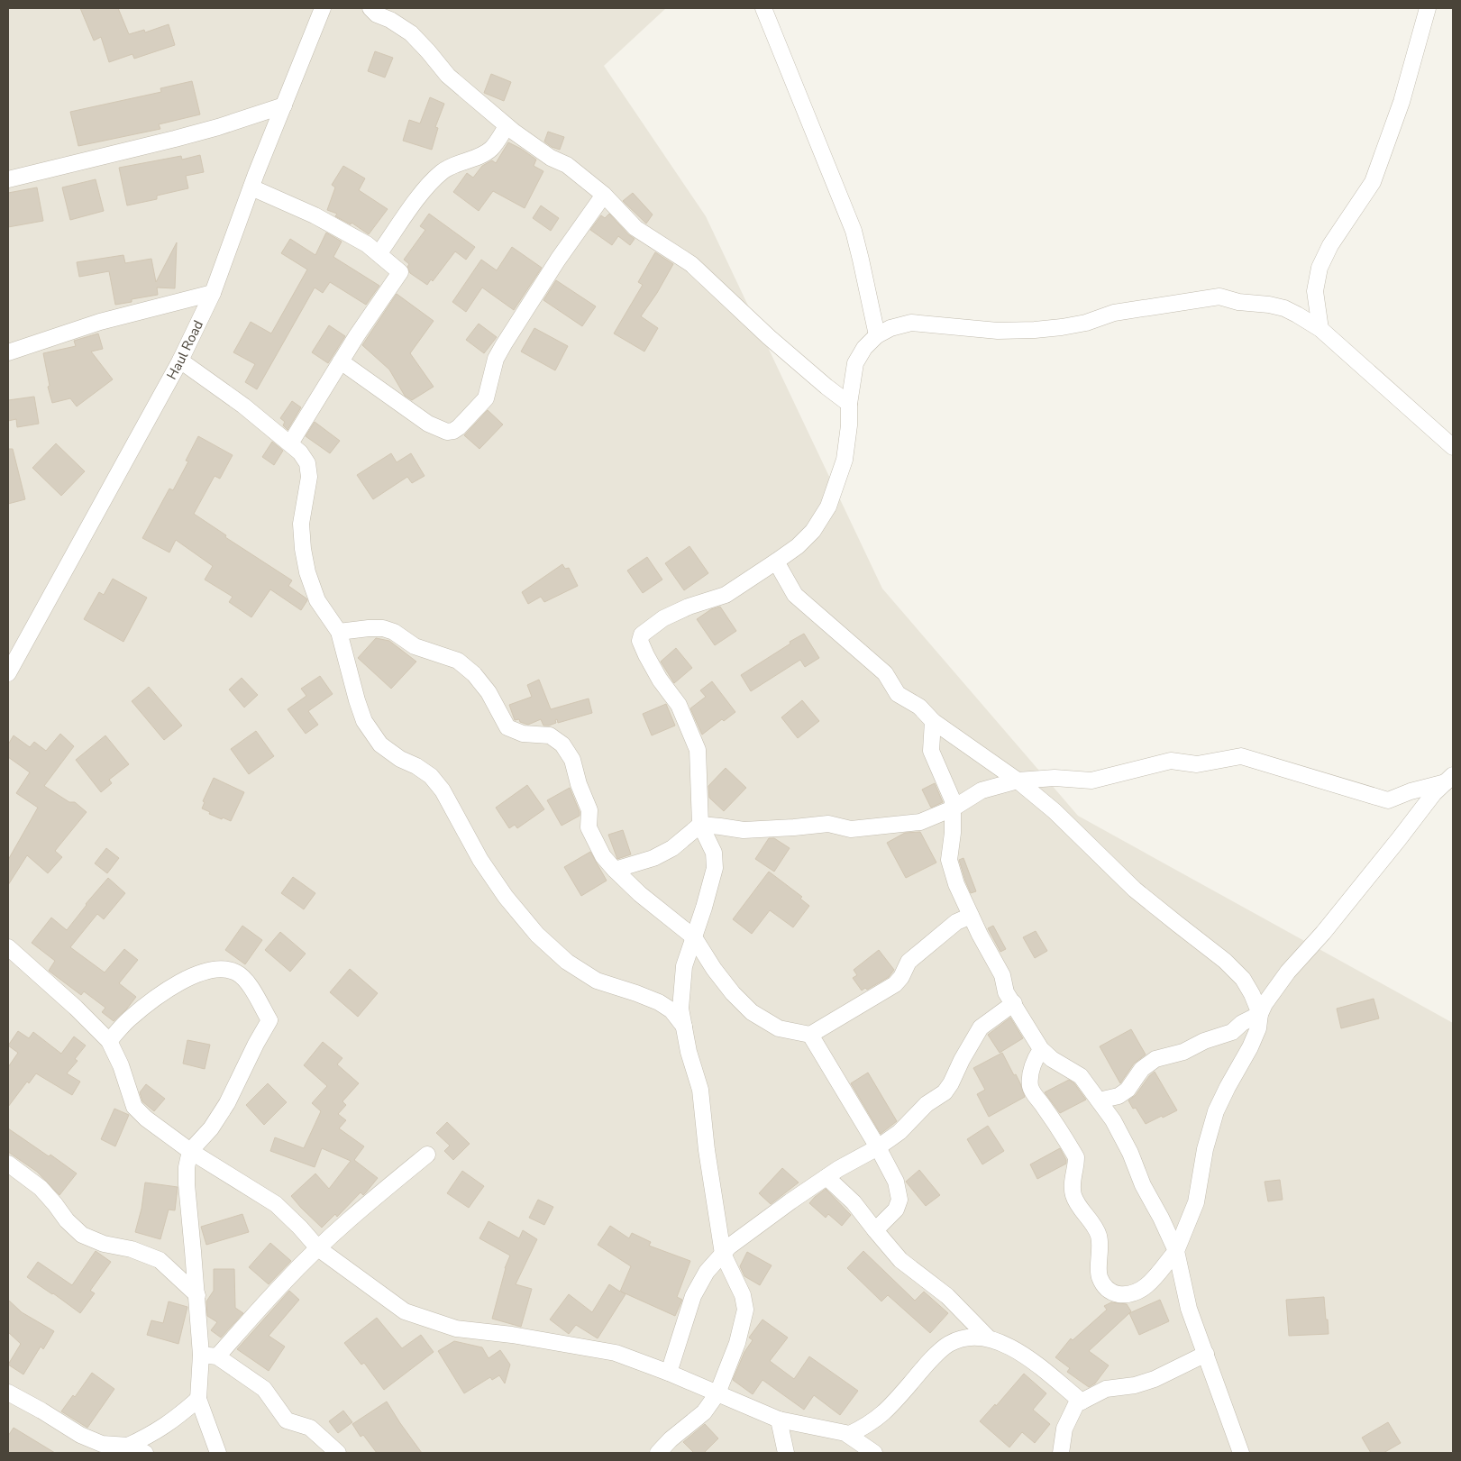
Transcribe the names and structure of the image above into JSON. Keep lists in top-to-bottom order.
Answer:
{
  "streets": {
    "street": ["Haul Road"]
  }
}
